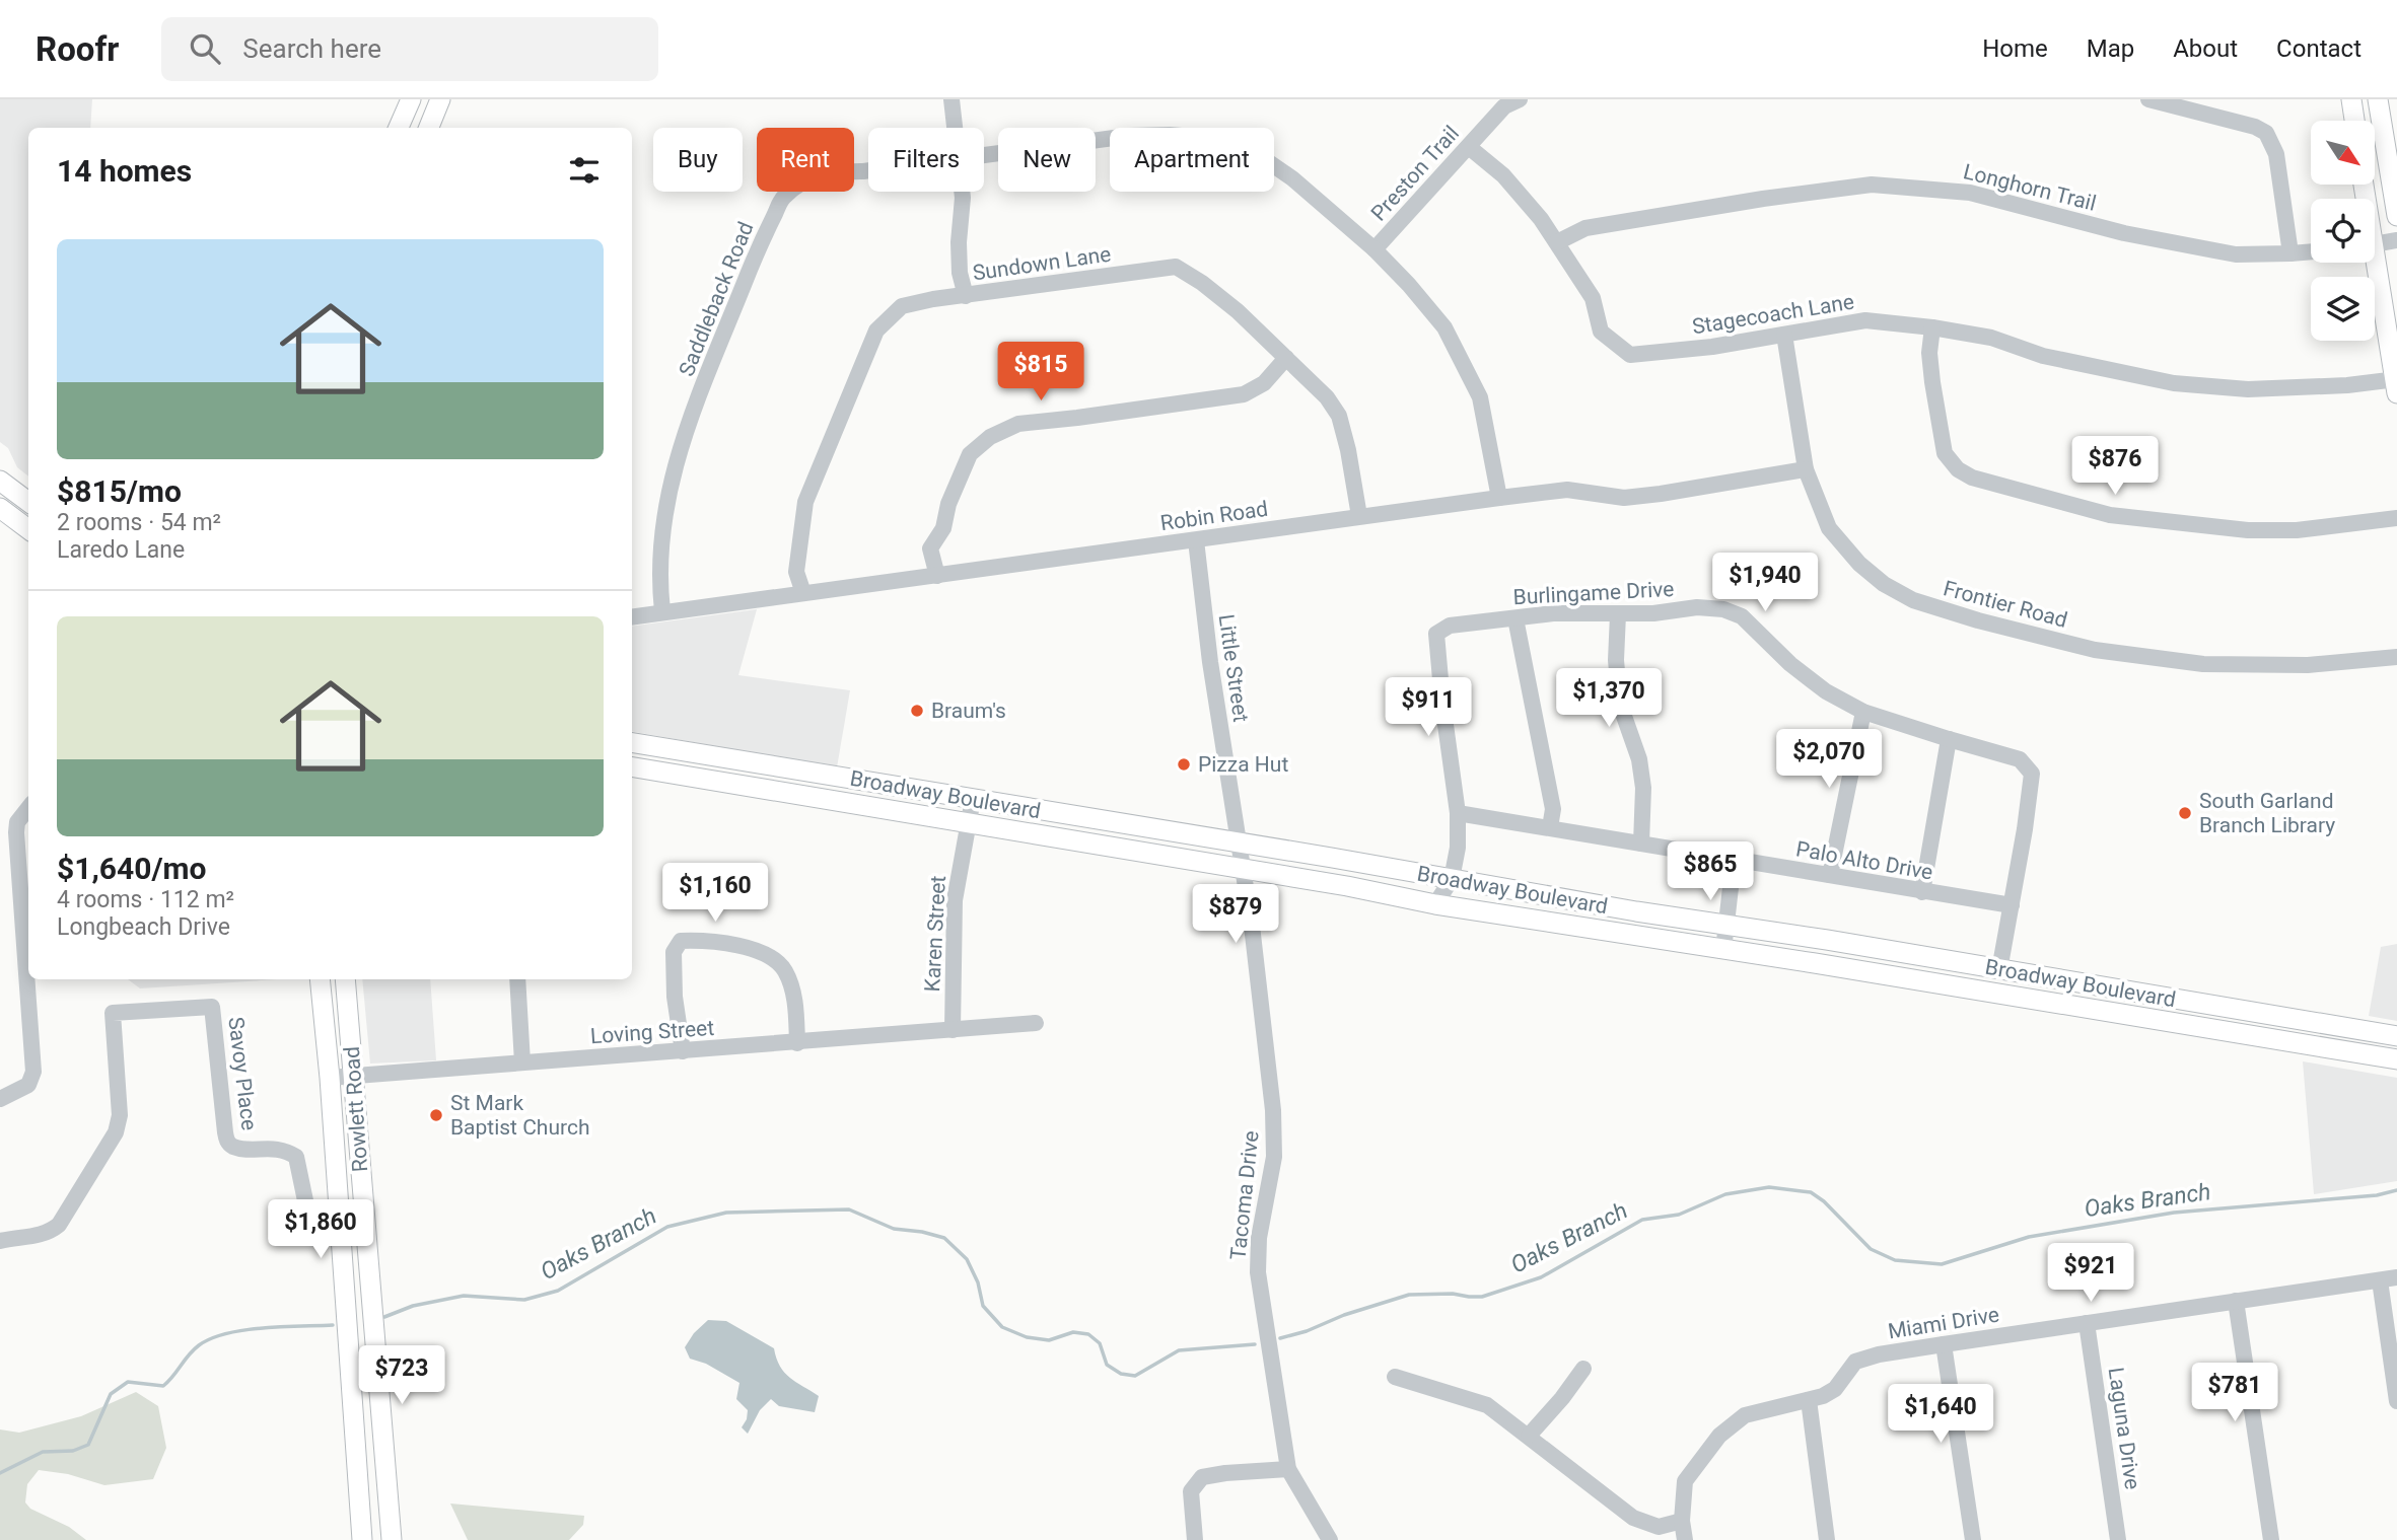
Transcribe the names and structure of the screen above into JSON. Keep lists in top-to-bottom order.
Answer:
{
  "streets": {
    "main road": ["Broadway Boulevard", "Rowlett Road"],
    "street": [
      "Preston Trail",
      "Longhorn Trail",
      "Sundown Lane",
      "Saddleback Road",
      "Stagecoach Lane",
      "Robin Road",
      "Burlingame Drive",
      "Frontier Road",
      "Little Street",
      "Palo Alto Drive",
      "Karen Street",
      "Loving Street",
      "Savoy Place",
      "Tacoma Drive",
      "Miami Drive",
      "Laguna Drive"
    ]
  },
  "crossings": [
    ["Preston Trail", "Saddleback Road"],
    ["Preston Trail", "Stagecoach Lane"],
    ["Longhorn Trail", "Stagecoach Lane"],
    ["Sundown Lane", "Robin Road"],
    ["Saddleback Road", "Robin Road"],
    ["Stagecoach Lane", "Frontier Road"],
    ["Robin Road", "Frontier Road"],
    ["Robin Road", "Little Street"],
    ["Burlingame Drive", "Palo Alto Drive"],
    ["Little Street", "Broadway Boulevard"],
    ["Little Street", "Tacoma Drive"],
    ["Broadway Boulevard", "Karen Street"],
    ["Broadway Boulevard", "Tacoma Drive"],
    ["Karen Street", "Loving Street"],
    ["Loving Street", "Rowlett Road"],
    ["Savoy Place", "Rowlett Road"],
    ["Miami Drive", "Laguna Drive"]
  ],
  "water": ["Oaks Branch"],
  "places": [
    "Braum's",
    "Pizza Hut",
    "South Garland Branch Library",
    "St Mark Baptist Church"
  ],
  "north": "bottom right",
  "page": {
    "header": "Roofr",
    "search": "Search here",
    "nav": [
      "Home",
      "Map",
      "About",
      "Contact"
    ],
    "chip": [
      "Buy",
      "Rent",
      "Filters",
      "New",
      "Apartment"
    ],
    "heading": "14 homes",
    "list": [
      {
        "name": "$815/mo",
        "note": "2 rooms · 54 m² · Laredo Lane"
      },
      {
        "name": "$1,640/mo",
        "note": "4 rooms · 112 m² · Longbeach Drive"
      }
    ],
    "price": [
      "$815",
      "$876",
      "$1,940",
      "$1,370",
      "$911",
      "$2,070",
      "$865",
      "$1,160",
      "$879",
      "$1,860",
      "$921",
      "$723",
      "$781",
      "$1,640"
    ]
  }
}
